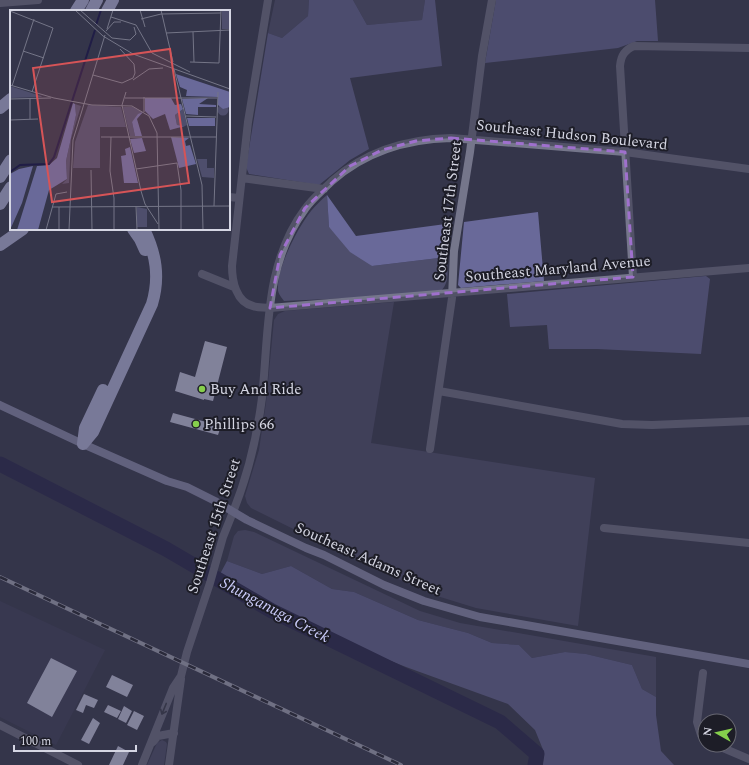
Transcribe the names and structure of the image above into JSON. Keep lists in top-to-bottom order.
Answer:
{
  "streets": {
    "main road": ["Southeast Adams Street"],
    "street": [
      "Southeast Hudson Boulevard",
      "Southeast 17th Street",
      "Southeast Maryland Avenue",
      "Southeast 15th Street"
    ]
  },
  "crossings": [
    ["Southeast Hudson Boulevard", "Southeast 17th Street"],
    ["Southeast Hudson Boulevard", "Southeast Maryland Avenue"],
    ["Southeast Hudson Boulevard", "Southeast 15th Street"],
    ["Southeast 17th Street", "Southeast Maryland Avenue"],
    ["Southeast Maryland Avenue", "Southeast 15th Street"],
    ["Southeast 15th Street", "Southeast Adams Street"]
  ],
  "water": ["Shunganuga Creek"],
  "places": ["Buy And Ride", "Phillips 66"],
  "scale_bar": "100 m",
  "north": "left"
}
